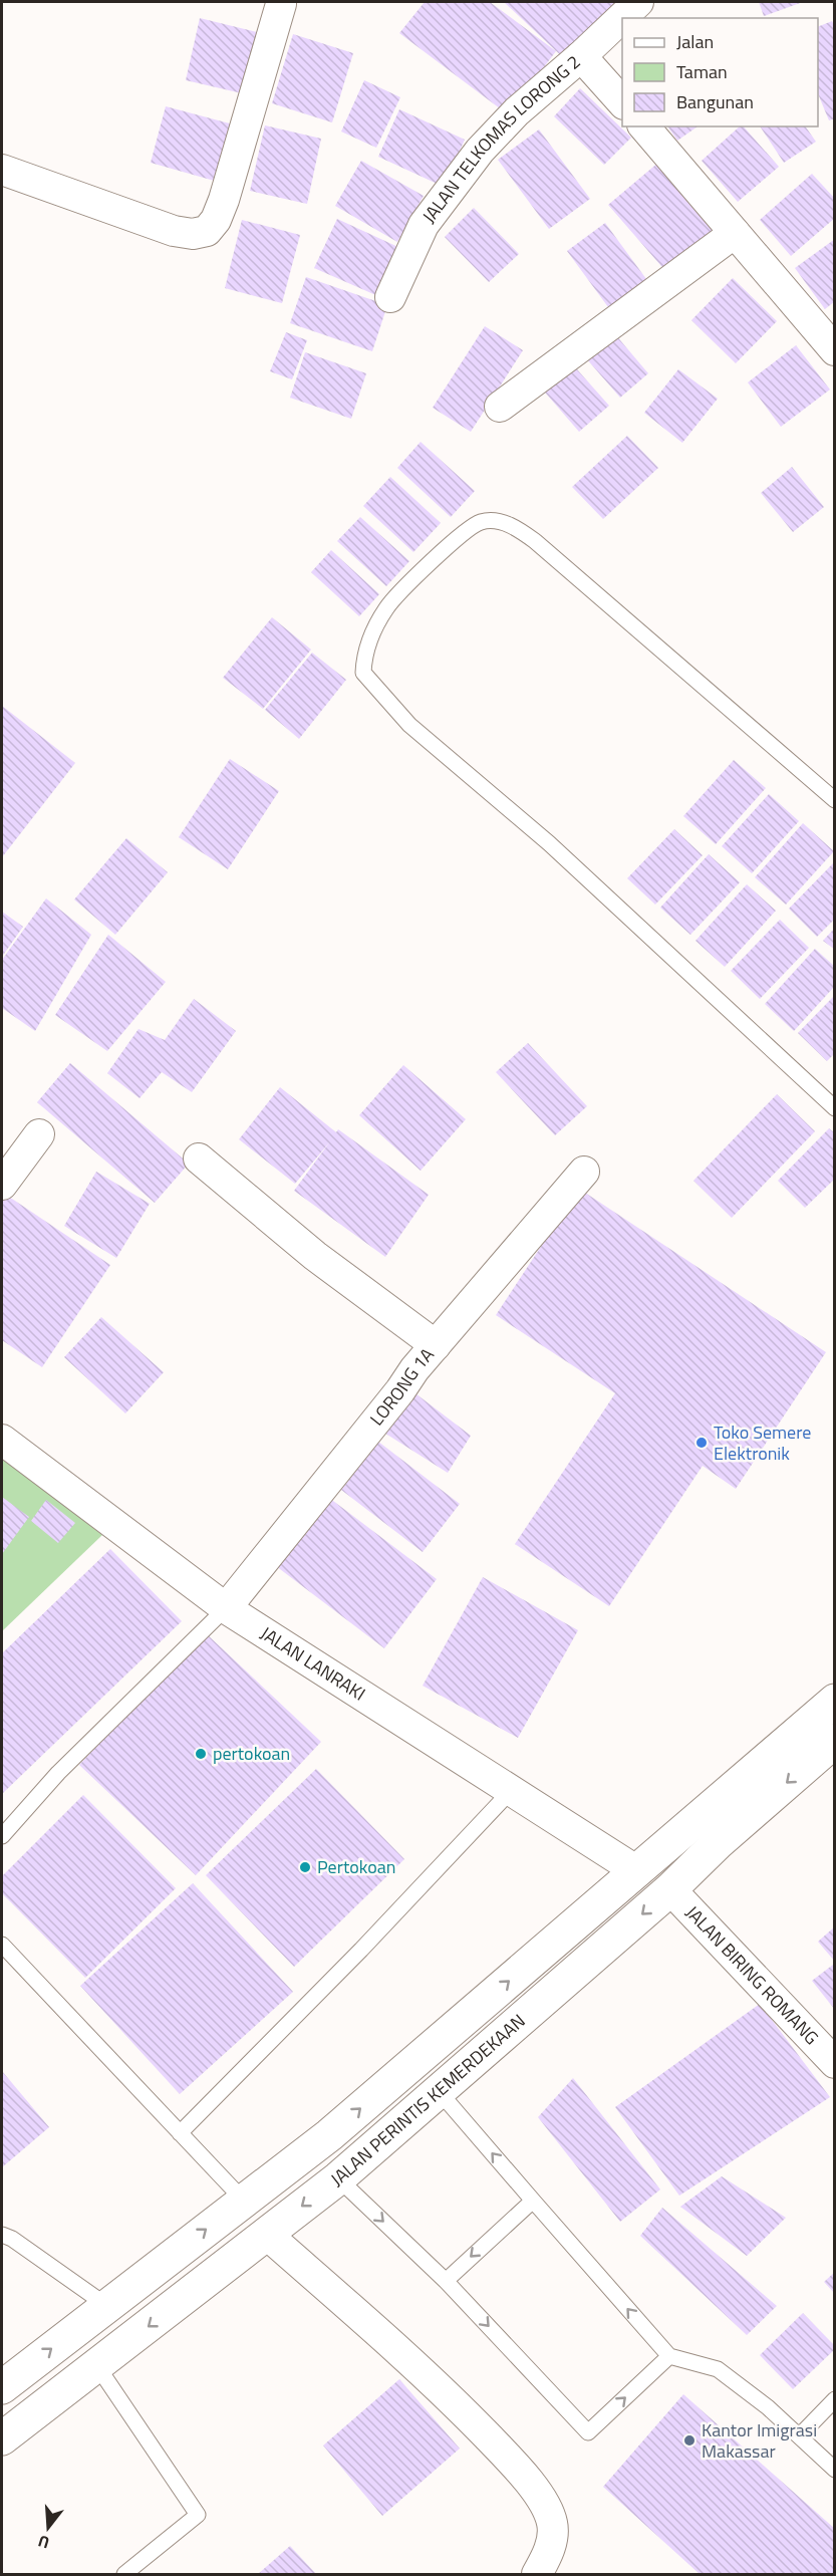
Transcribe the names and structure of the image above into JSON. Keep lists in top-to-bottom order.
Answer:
{
  "streets": {
    "highway": ["JALAN PERINTIS KEMERDEKAAN"],
    "street": [
      "JALAN TELKOMAS LORONG 2",
      "LORONG 1A",
      "JALAN LANRAKI",
      "JALAN BIRING ROMANG"
    ]
  },
  "crossings": [
    ["LORONG 1A", "JALAN LANRAKI"],
    ["JALAN LANRAKI", "JALAN PERINTIS KEMERDEKAAN"],
    ["JALAN BIRING ROMANG", "JALAN PERINTIS KEMERDEKAAN"]
  ],
  "places": [
    "Toko Semere Elektronik",
    "pertokoan",
    "Pertokoan",
    "Kantor Imigrasi Makassar"
  ],
  "legend": ["Jalan", "Taman", "Bangunan"],
  "north": "bottom"
}
